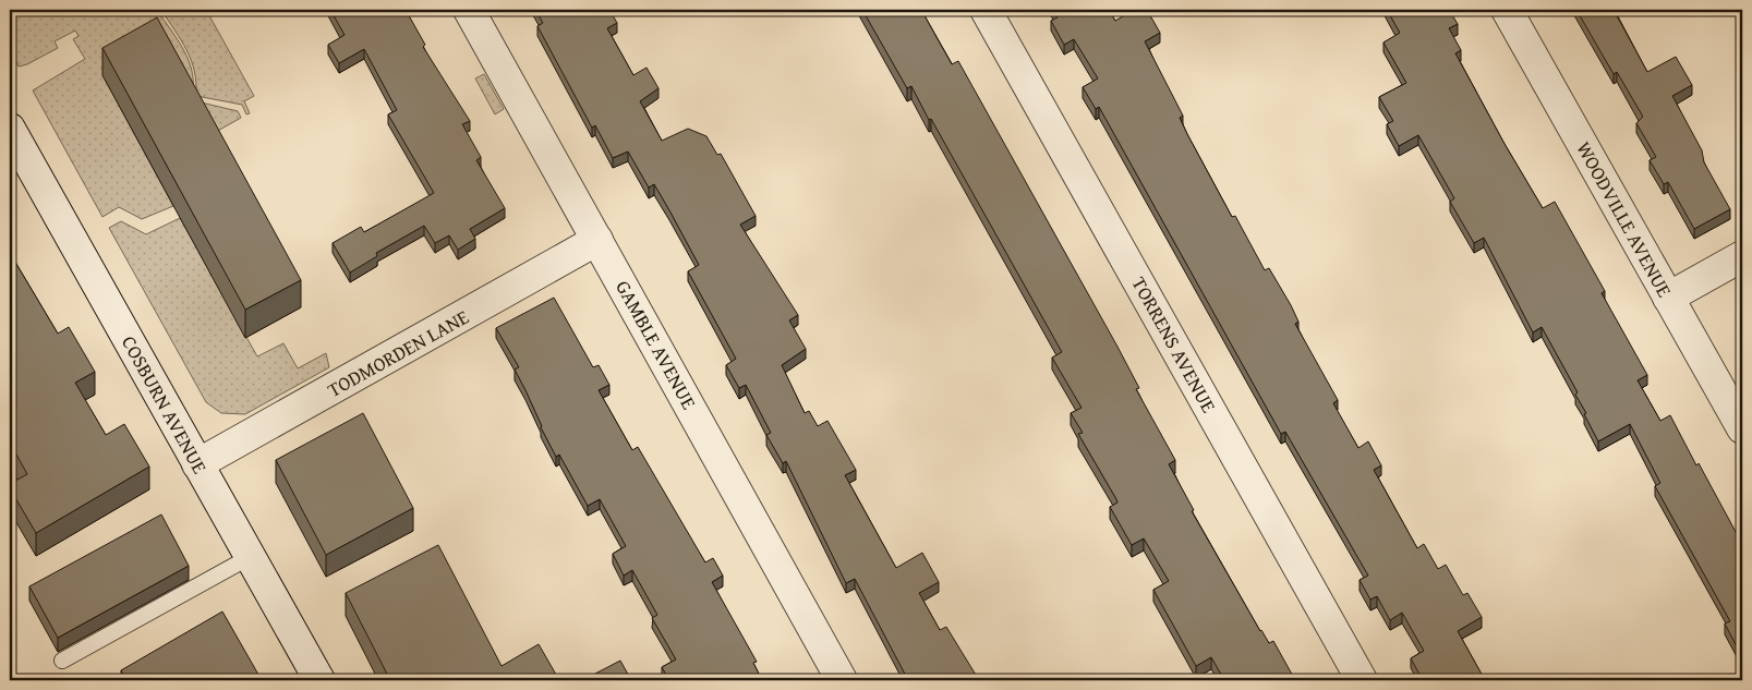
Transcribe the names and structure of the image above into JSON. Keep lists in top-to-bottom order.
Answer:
{
  "streets": {
    "street": [
      "WOODVILLE AVENUE",
      "GAMBLE AVENUE",
      "TORRENS AVENUE",
      "TODMORDEN LANE",
      "COSBURN AVENUE"
    ]
  },
  "crossings": [
    ["GAMBLE AVENUE", "TODMORDEN LANE"],
    ["TODMORDEN LANE", "COSBURN AVENUE"]
  ]
}
